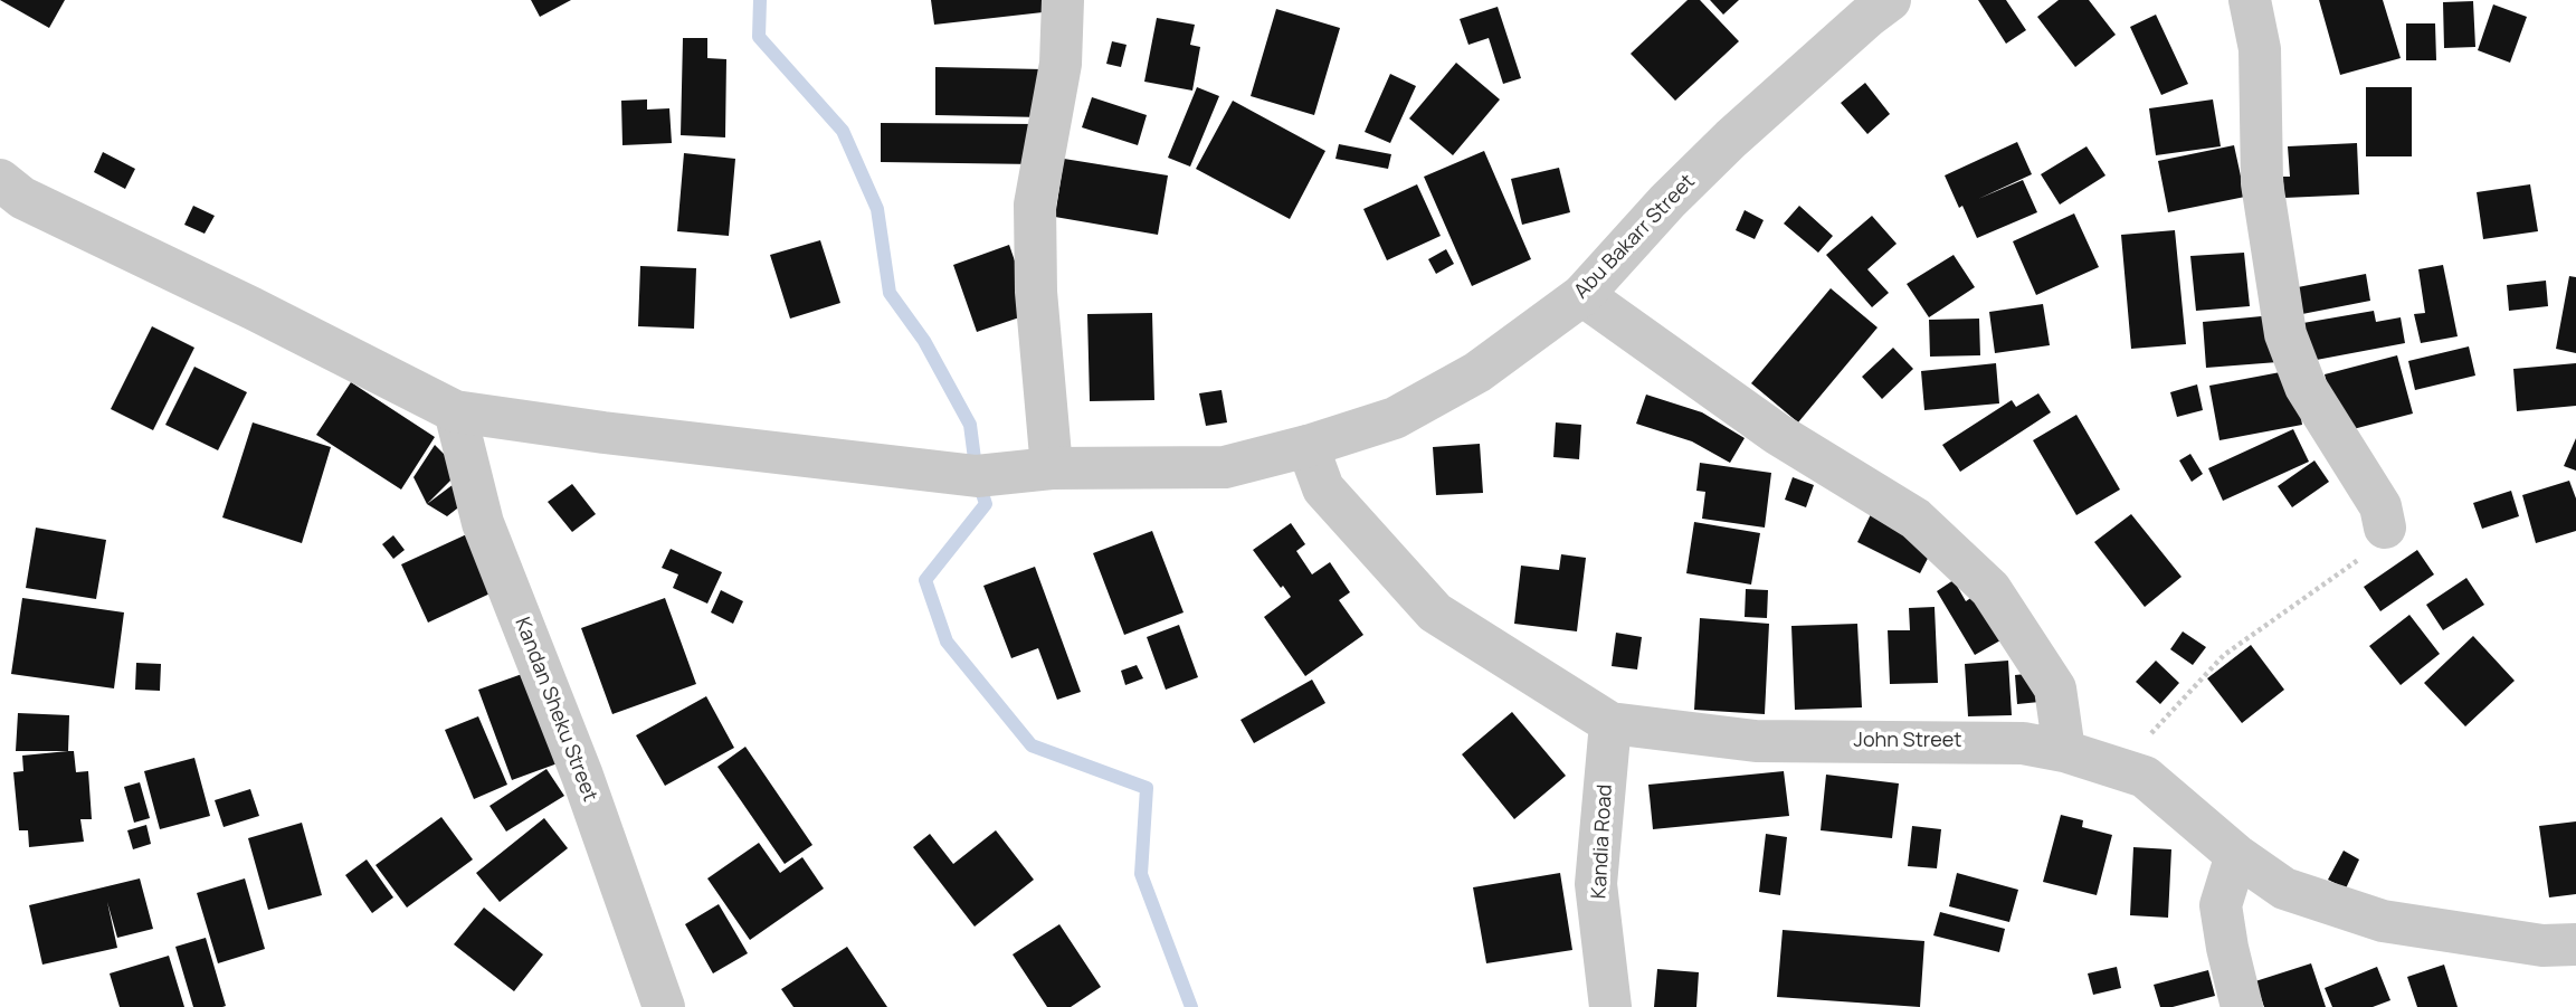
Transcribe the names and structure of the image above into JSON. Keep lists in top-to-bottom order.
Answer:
{
  "streets": {
    "street": [
      "Abu Bakarr Street",
      "Kandan Sheku Street",
      "John Street",
      "Kandia Road"
    ]
  },
  "crossings": [
    ["Abu Bakarr Street", "Kandan Sheku Street"],
    ["Abu Bakarr Street", "John Street"],
    ["John Street", "Kandia Road"]
  ]
}
